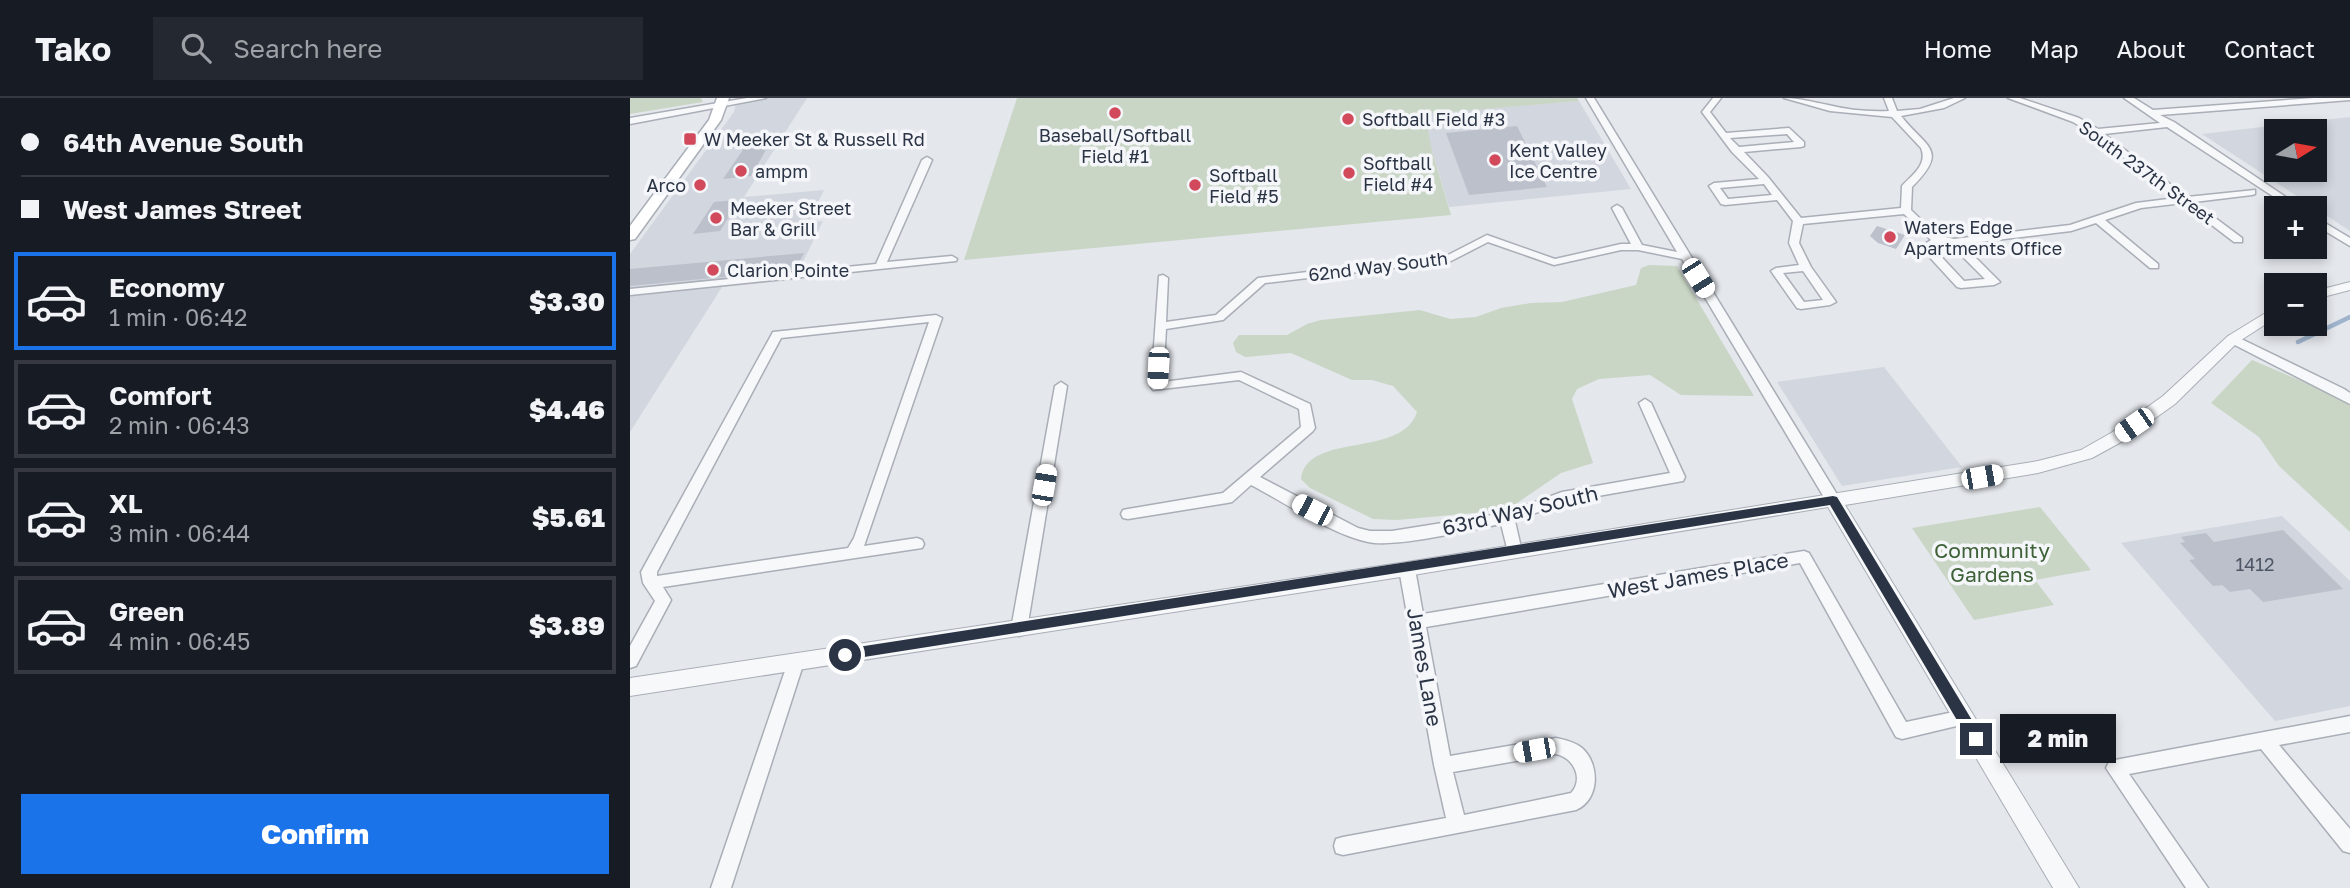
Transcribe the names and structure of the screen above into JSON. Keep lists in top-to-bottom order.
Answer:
{
  "streets": {
    "street": [
      "South 237th Street",
      "62nd Way South",
      "63rd Way South",
      "West James Place",
      "James Lane"
    ]
  },
  "crossings": [
    ["West James Place", "James Lane"]
  ],
  "parks": ["Community Gardens"],
  "places": {
    "other": [
      "Baseball/Softball Field #1",
      "Softball Field #3",
      "Kent Valley Ice Centre",
      "ampm",
      "Softball Field #4",
      "Arco",
      "Softball Field #5",
      "Meeker Street Bar & Grill",
      "Waters Edge Apartments Office",
      "Clarion Pointe"
    ],
    "transit": ["W Meeker St & Russell Rd"]
  },
  "house_numbers": ["1412"],
  "north": "right",
  "page": {
    "header": "Tako",
    "search": "Search here",
    "nav": [
      "Home",
      "Map",
      "About",
      "Contact"
    ],
    "banner": ["64th Avenue South", "West James Street"],
    "map_buttons": ["+", "−"],
    "list": [
      {
        "name": "Economy",
        "note": "1 min · 06:42",
        "value": "$3.30"
      },
      {
        "name": "Comfort",
        "note": "2 min · 06:43",
        "value": "$4.46"
      },
      {
        "name": "XL",
        "note": "3 min · 06:44",
        "value": "$5.61"
      },
      {
        "name": "Green",
        "note": "4 min · 06:45",
        "value": "$3.89"
      }
    ],
    "bubble": "2 min",
    "buttons": "Confirm"
  }
}
